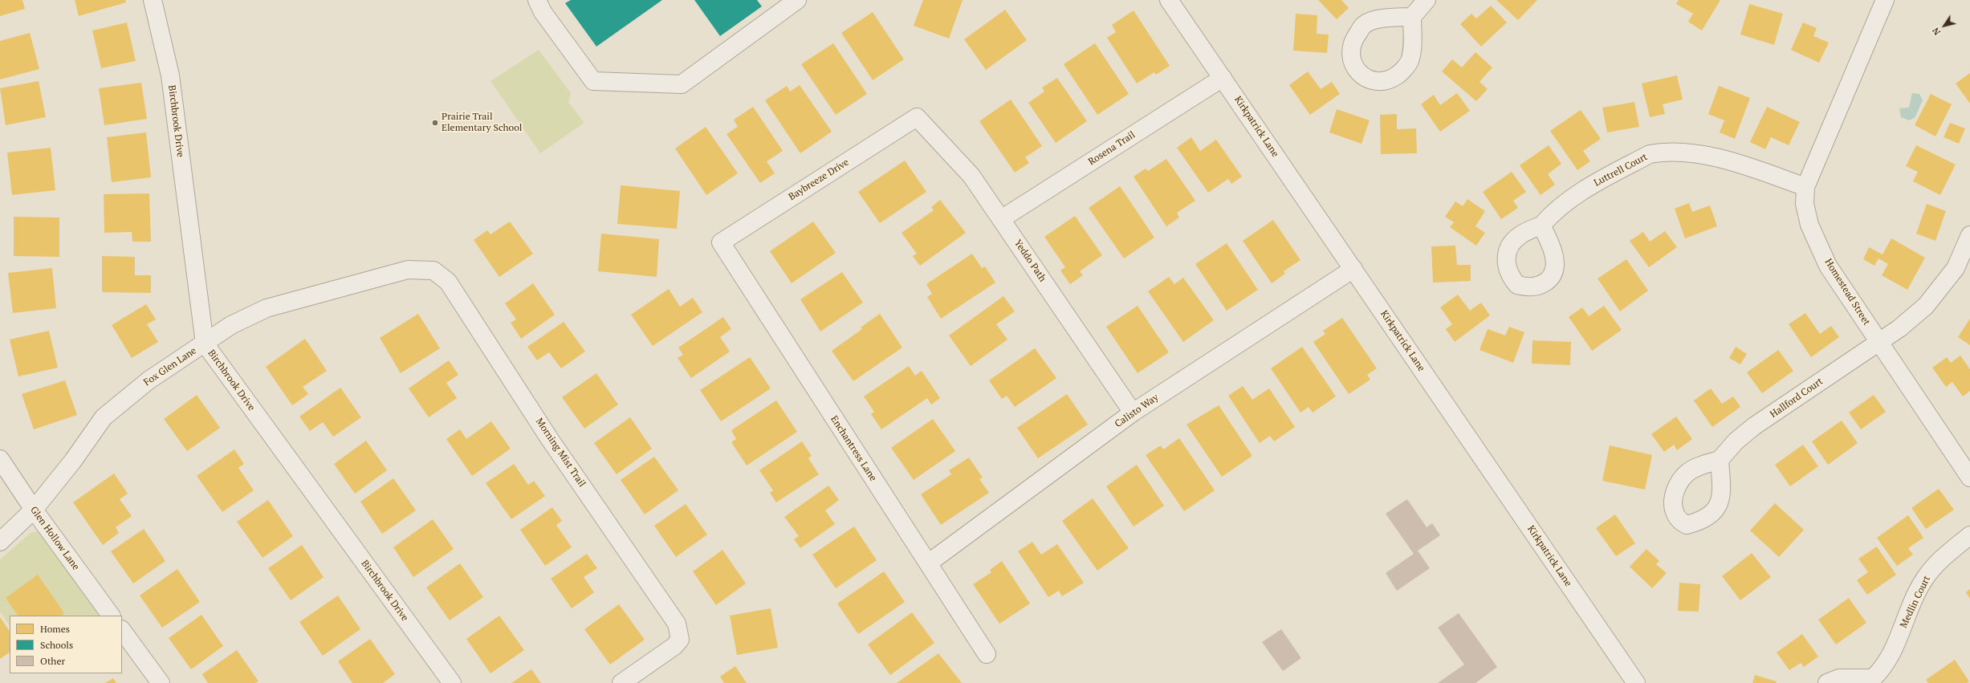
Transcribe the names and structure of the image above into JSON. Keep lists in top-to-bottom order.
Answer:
{
  "streets": {
    "street": [
      "Birchbrook Drive",
      "Kirkpatrick Lane",
      "Rosena Trail",
      "Luttrell Court",
      "Baybreeze Drive",
      "Yeddo Path",
      "Homestead Street",
      "Fox Glen Lane",
      "Hallford Court",
      "Calisto Way",
      "Enchantress Lane",
      "Morning Mist Trail",
      "Glen Hollow Lane",
      "Medlin Court"
    ]
  },
  "crossings": [
    ["Birchbrook Drive", "Fox Glen Lane"],
    ["Kirkpatrick Lane", "Rosena Trail"],
    ["Kirkpatrick Lane", "Calisto Way"],
    ["Rosena Trail", "Yeddo Path"],
    ["Luttrell Court", "Homestead Street"],
    ["Baybreeze Drive", "Yeddo Path"],
    ["Baybreeze Drive", "Enchantress Lane"],
    ["Yeddo Path", "Calisto Way"],
    ["Homestead Street", "Hallford Court"],
    ["Fox Glen Lane", "Morning Mist Trail"],
    ["Fox Glen Lane", "Glen Hollow Lane"],
    ["Calisto Way", "Enchantress Lane"]
  ],
  "places": ["Prairie Trail Elementary School"],
  "legend": ["Homes", "Schools", "Other"],
  "north": "bottom left"
}
